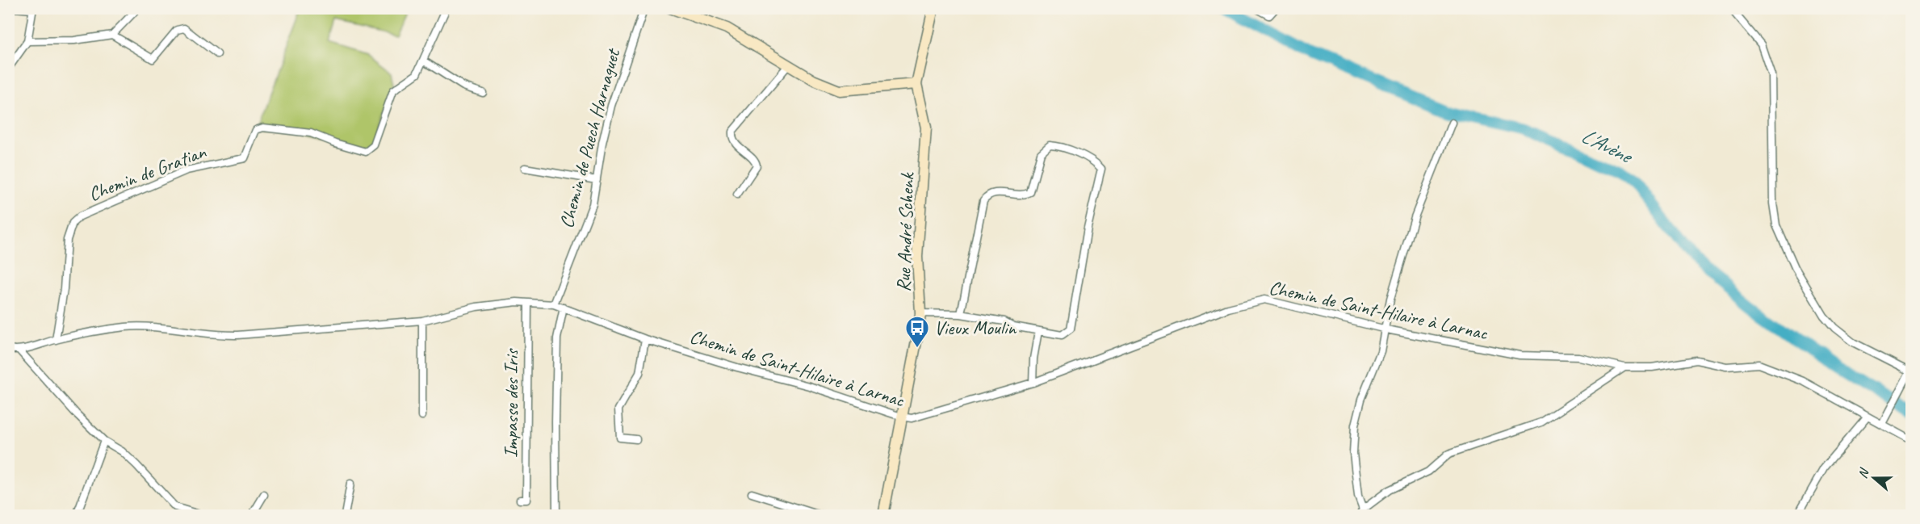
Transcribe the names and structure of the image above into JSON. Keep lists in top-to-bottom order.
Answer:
{
  "streets": {
    "street": [
      "Chemin de Puech Harnaguet",
      "Chemin de Gratian",
      "Rue André Schenk",
      "Chemin de Saint-Hilaire à Larnac",
      "Impasse des Iris"
    ]
  },
  "crossings": [
    ["Chemin de Puech Harnaguet", "Chemin de Saint-Hilaire à Larnac"],
    ["Chemin de Gratian", "Chemin de Saint-Hilaire à Larnac"],
    ["Rue André Schenk", "Chemin de Saint-Hilaire à Larnac"],
    ["Chemin de Saint-Hilaire à Larnac", "Impasse des Iris"]
  ],
  "water": ["L'Avène"],
  "places": {
    "bus stop": ["Vieux Moulin"]
  },
  "north": "left"
}
